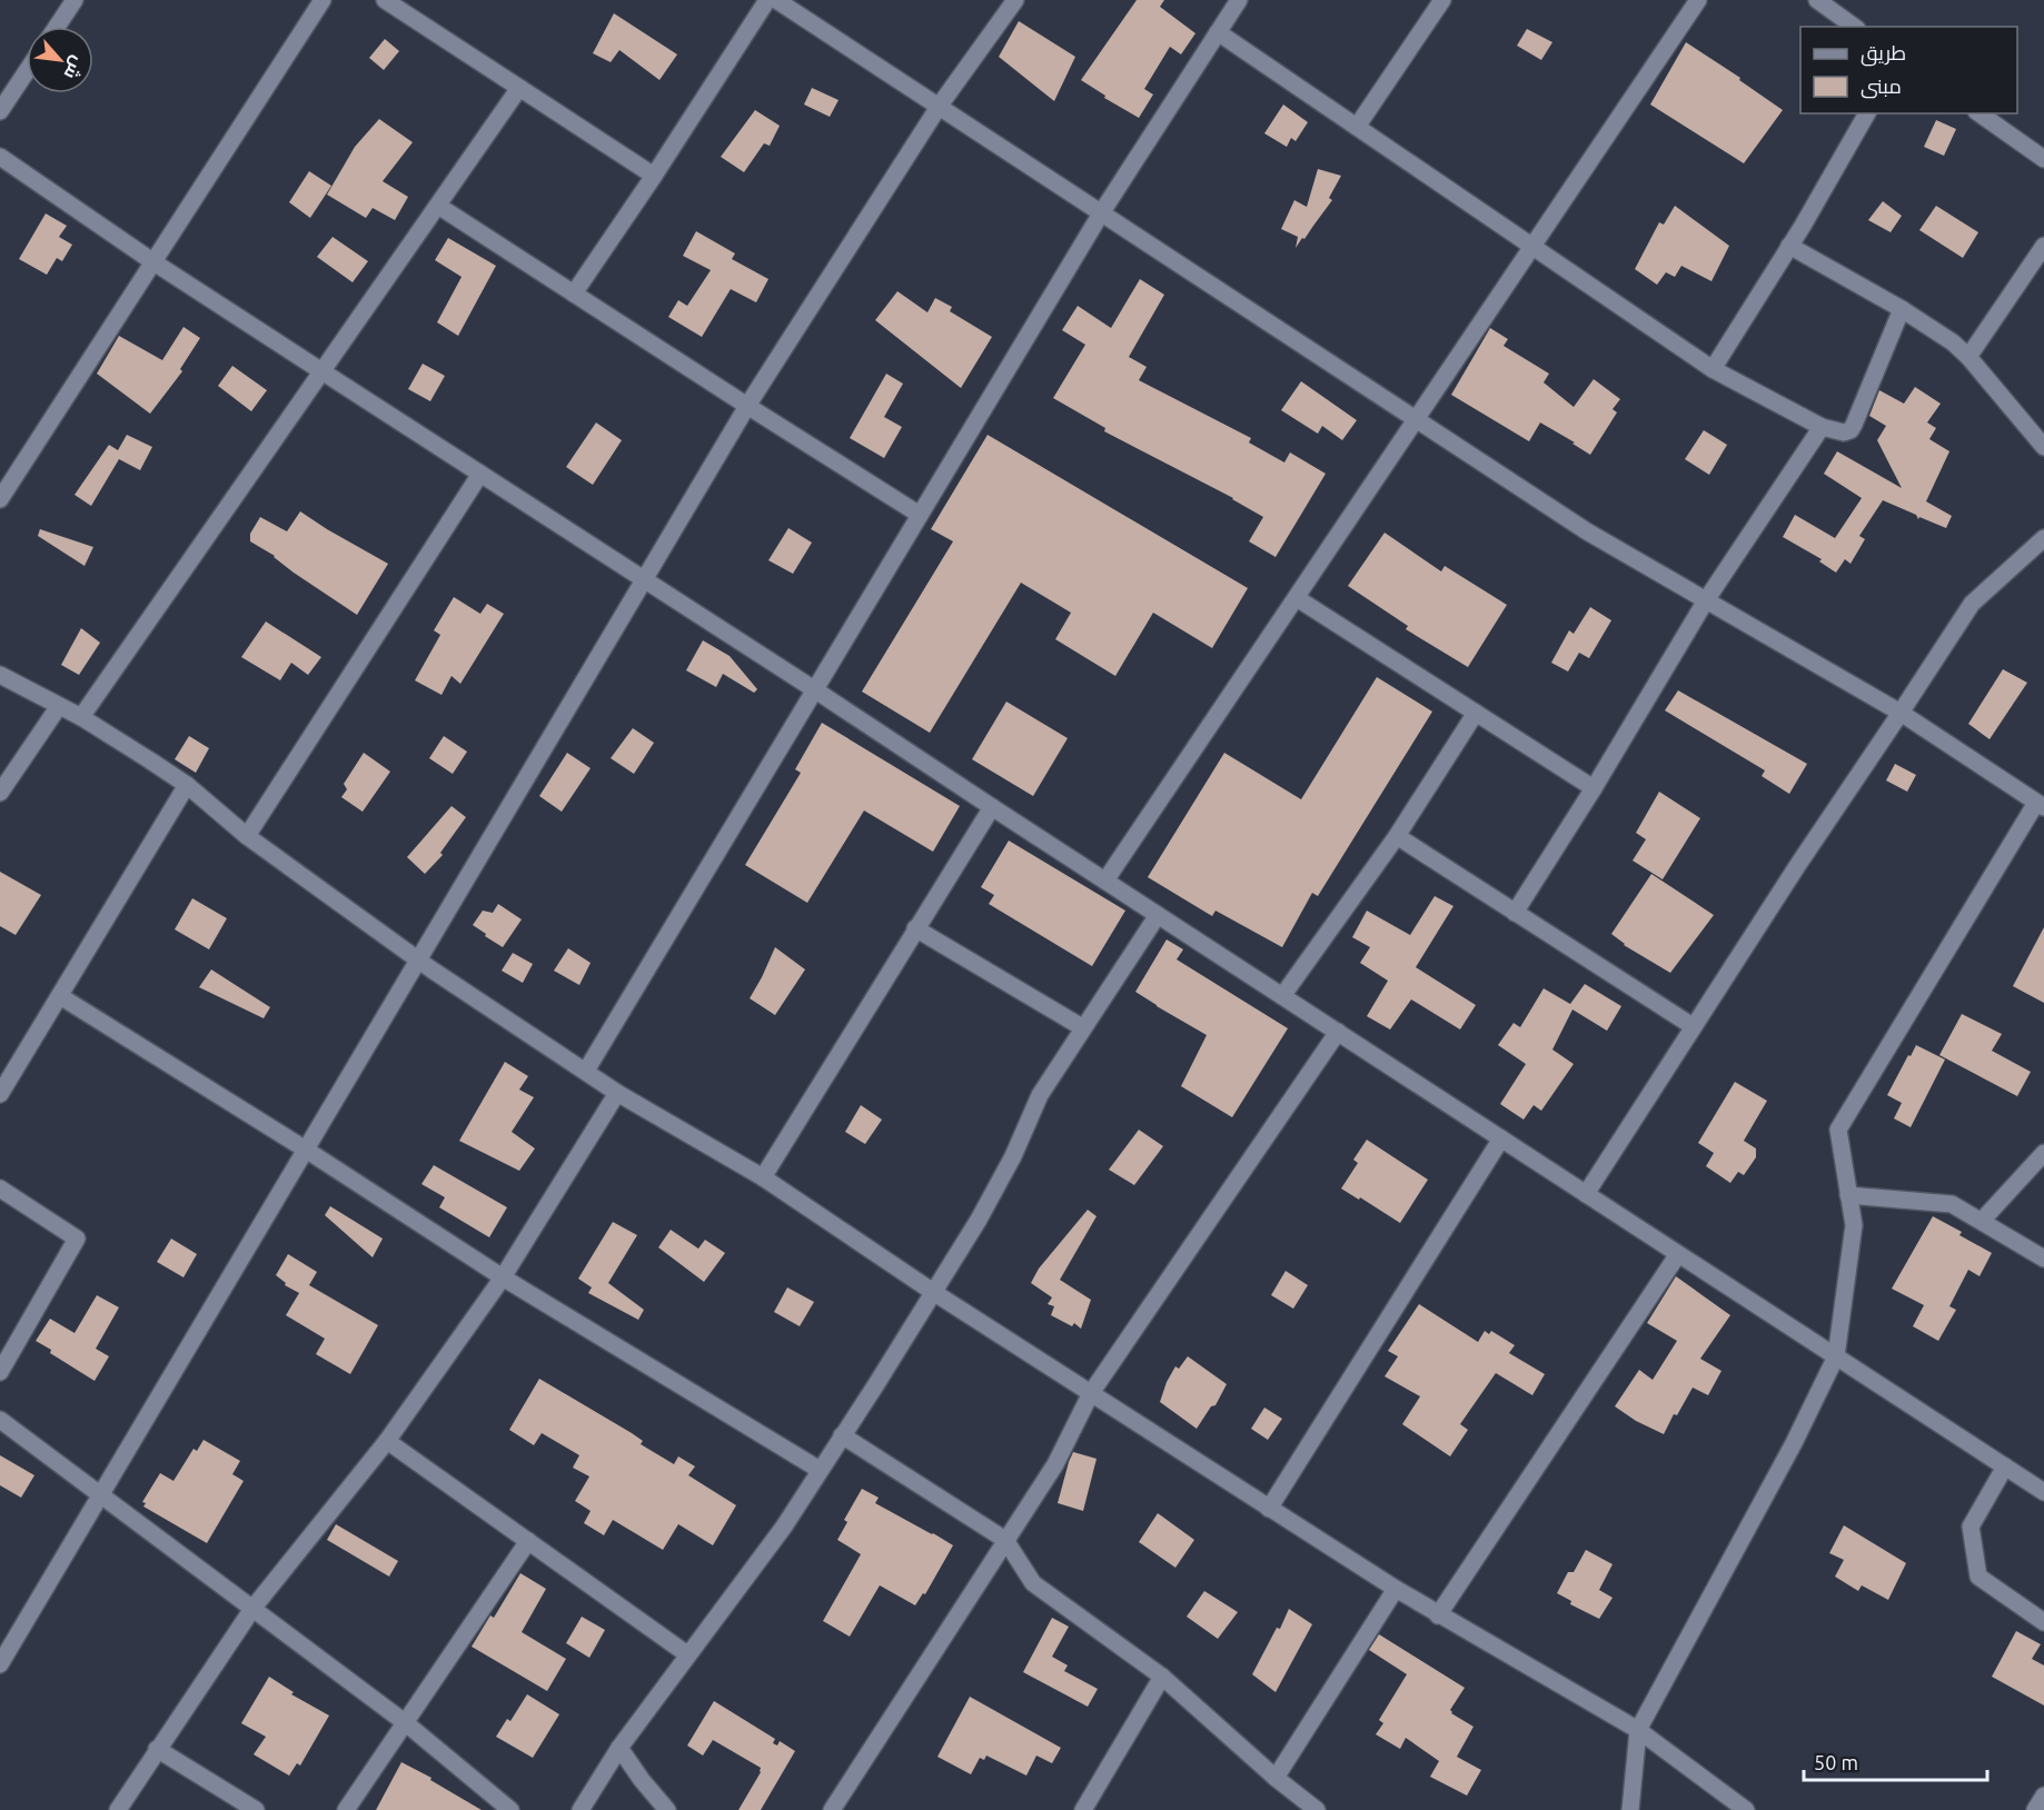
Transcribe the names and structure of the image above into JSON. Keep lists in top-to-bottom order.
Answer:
{
  "legend": ["طريق", "مبنى"],
  "scale_bar": "50 m",
  "north": "bottom right"
}
